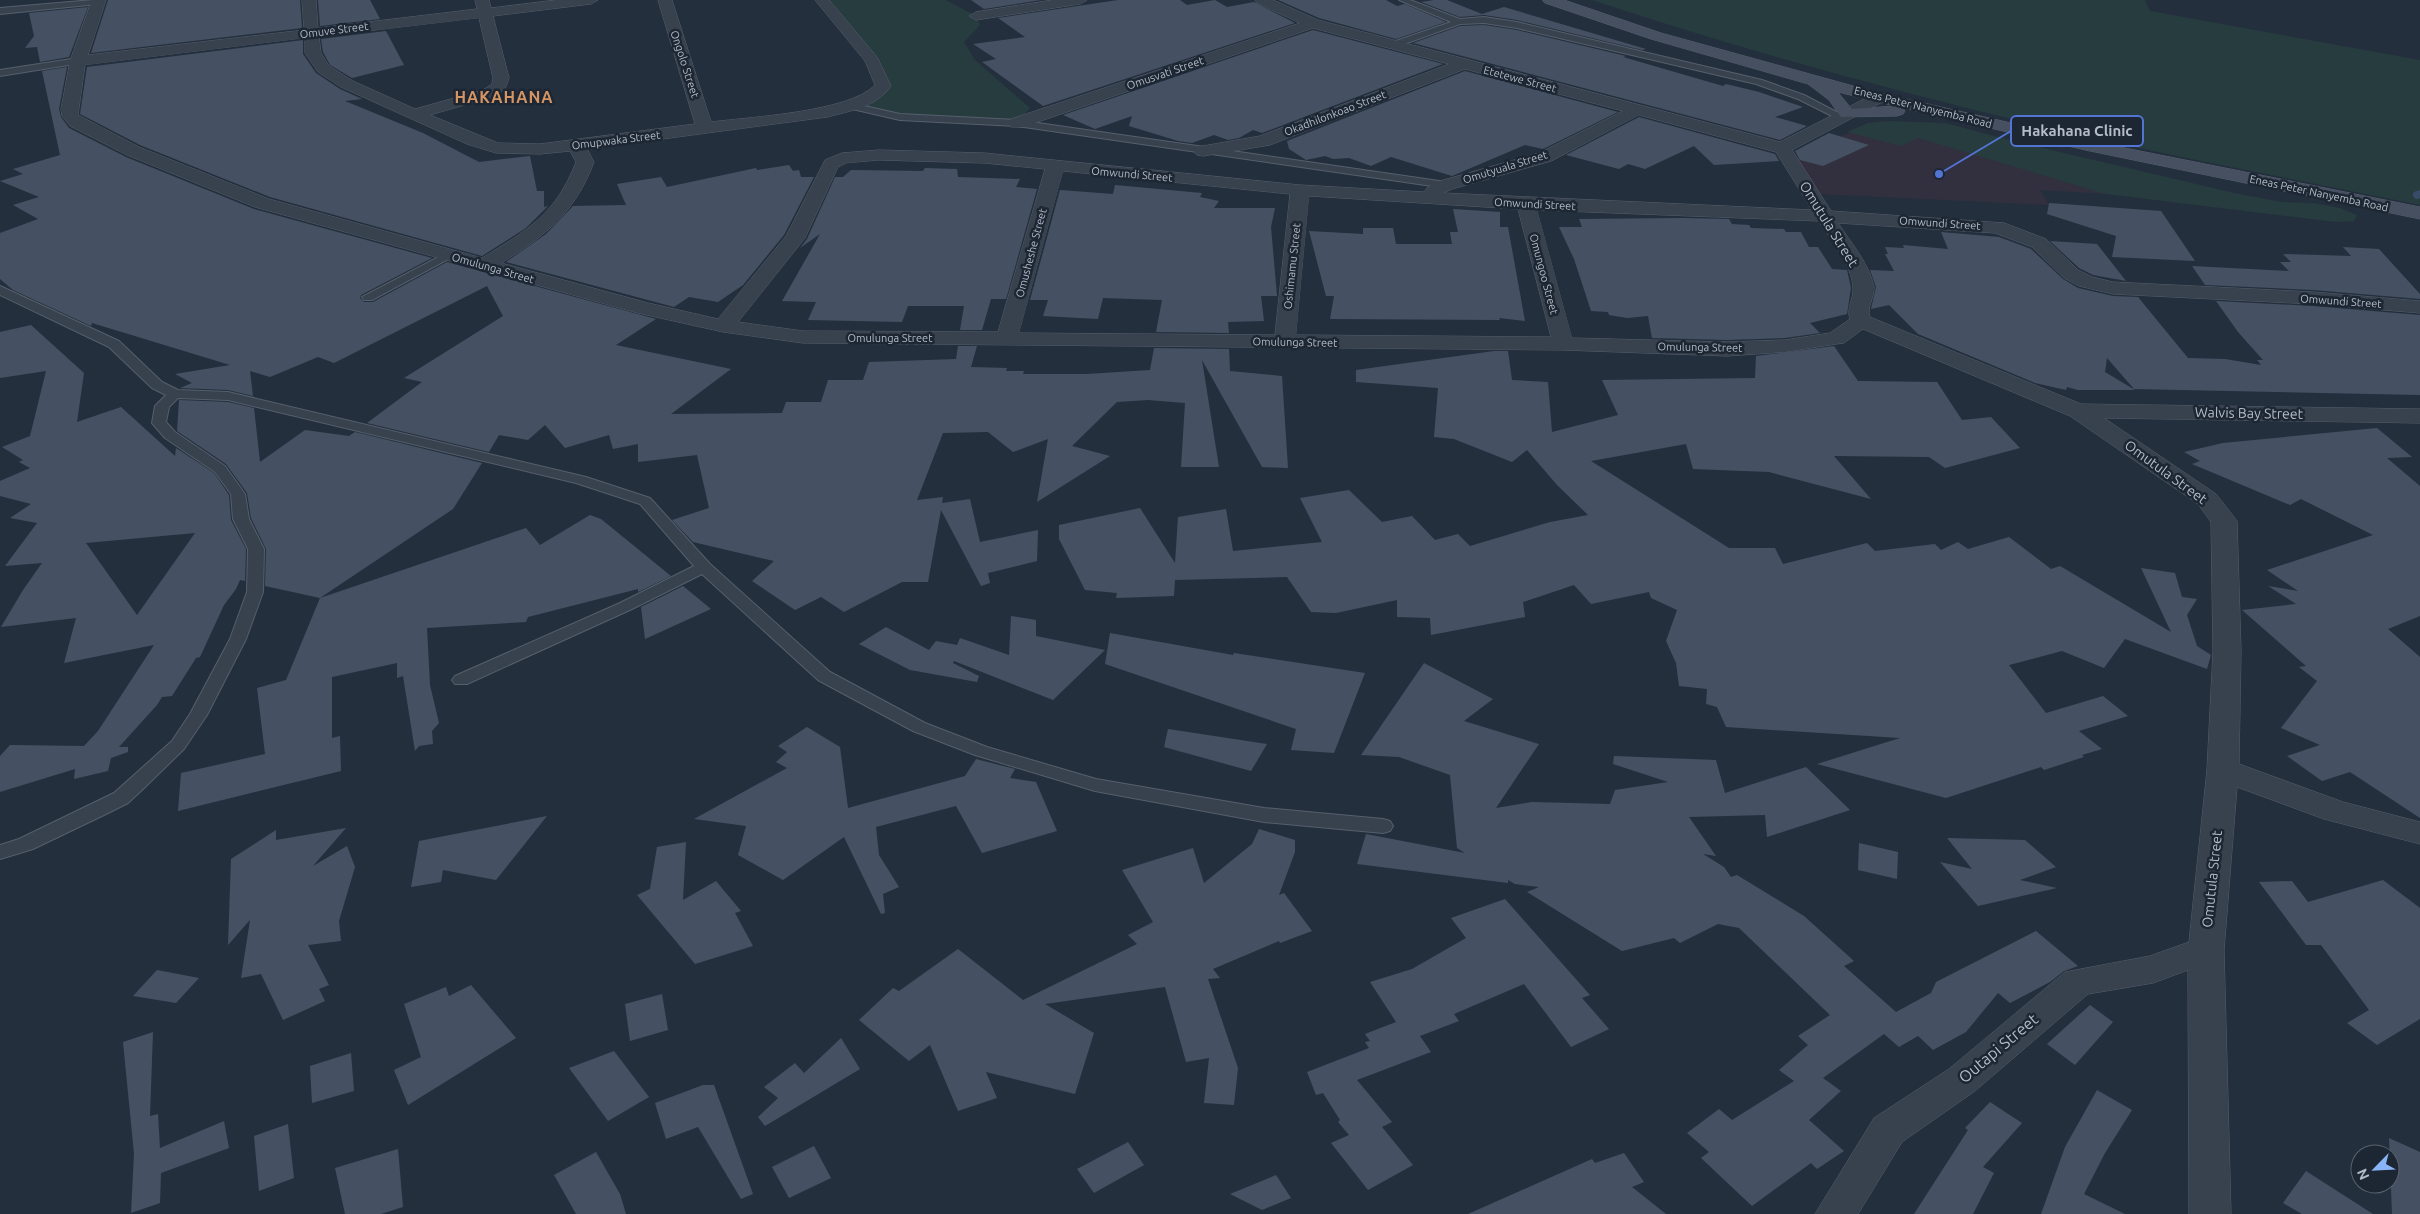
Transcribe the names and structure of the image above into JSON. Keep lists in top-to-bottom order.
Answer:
{
  "streets": {
    "main road": ["Eneas Peter Nanyemba Road"],
    "street": [
      "Omuve Street",
      "Ongolo Street",
      "Omusvati Street",
      "Etetewe Street",
      "Okadhilonkoao Street",
      "Omupwaka Street",
      "Omutyuala Street",
      "Omwundi Street",
      "Omutula Street",
      "Omusheshe Street",
      "Oshimamu Street",
      "Omulunga Street",
      "Omungoo Street",
      "Walvis Bay Street",
      "Outapi Street"
    ]
  },
  "crossings": [
    ["Omuve Street", "Omupwaka Street"],
    ["Omuve Street", "Omulunga Street"],
    ["Ongolo Street", "Omupwaka Street"],
    ["Omusvati Street", "Etetewe Street"],
    ["Etetewe Street", "Okadhilonkoao Street"],
    ["Etetewe Street", "Omutyuala Street"],
    ["Etetewe Street", "Omutula Street"],
    ["Omutyuala Street", "Omwundi Street"],
    ["Omwundi Street", "Omutula Street"],
    ["Omwundi Street", "Omusheshe Street"],
    ["Omwundi Street", "Oshimamu Street"],
    ["Omwundi Street", "Omulunga Street"],
    ["Omwundi Street", "Omungoo Street"],
    ["Omutula Street", "Omulunga Street"],
    ["Omutula Street", "Walvis Bay Street"],
    ["Omutula Street", "Outapi Street"],
    ["Omusheshe Street", "Omulunga Street"],
    ["Oshimamu Street", "Omulunga Street"],
    ["Omulunga Street", "Omungoo Street"]
  ],
  "districts": ["HAKAHANA"],
  "places": ["Hakahana Clinic"],
  "north": "bottom left"
}
